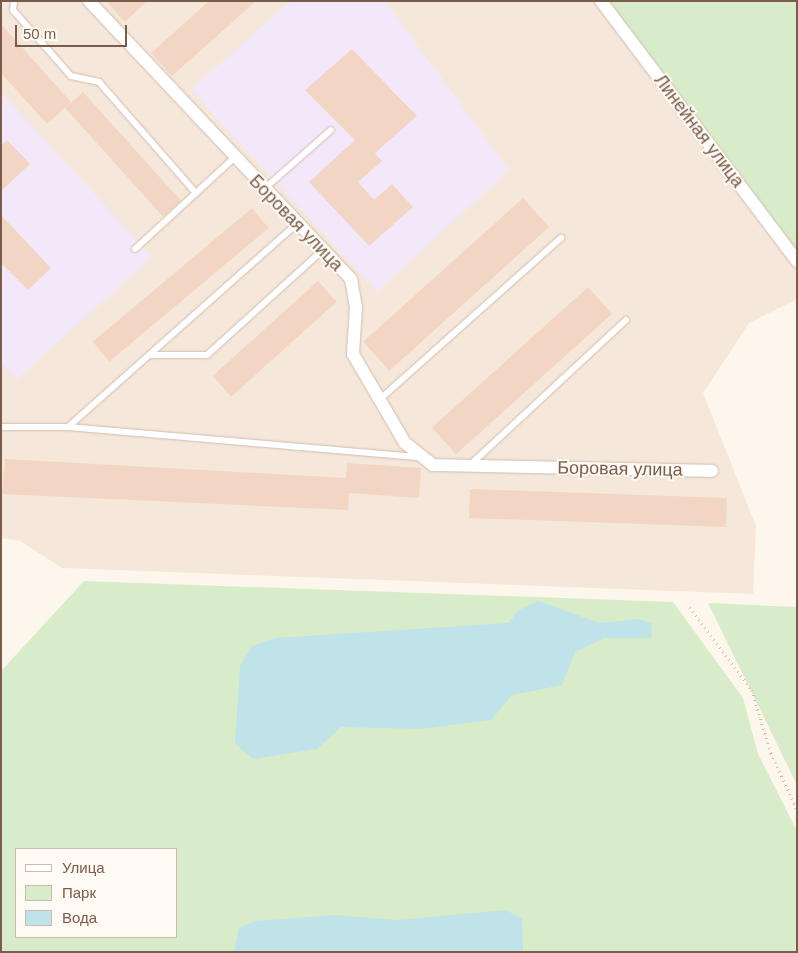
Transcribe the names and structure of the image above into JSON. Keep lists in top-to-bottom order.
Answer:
{
  "streets": {
    "street": ["Линейная улица", "Боровая улица"]
  },
  "legend": ["Улица", "Парк", "Вода"],
  "scale_bar": "50 m"
}
